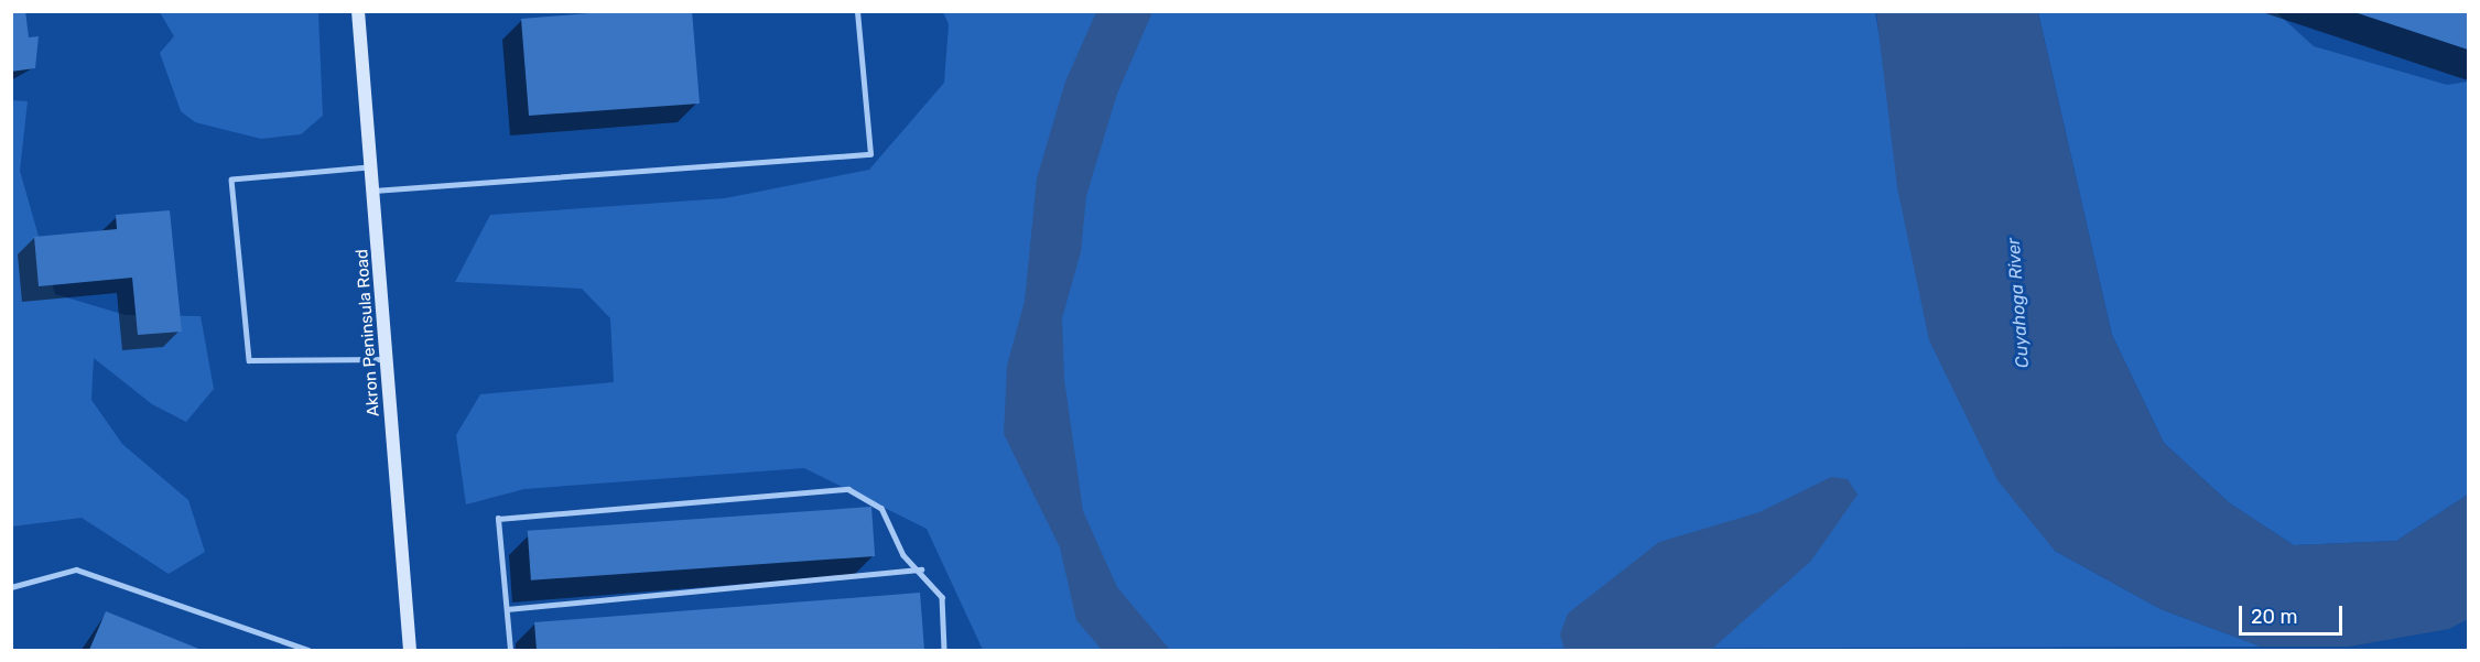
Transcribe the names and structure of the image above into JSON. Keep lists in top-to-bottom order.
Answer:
{
  "streets": {
    "street": ["Akron Peninsula Road"]
  },
  "water": ["Cuyahoga River"],
  "scale_bar": "20 m"
}
